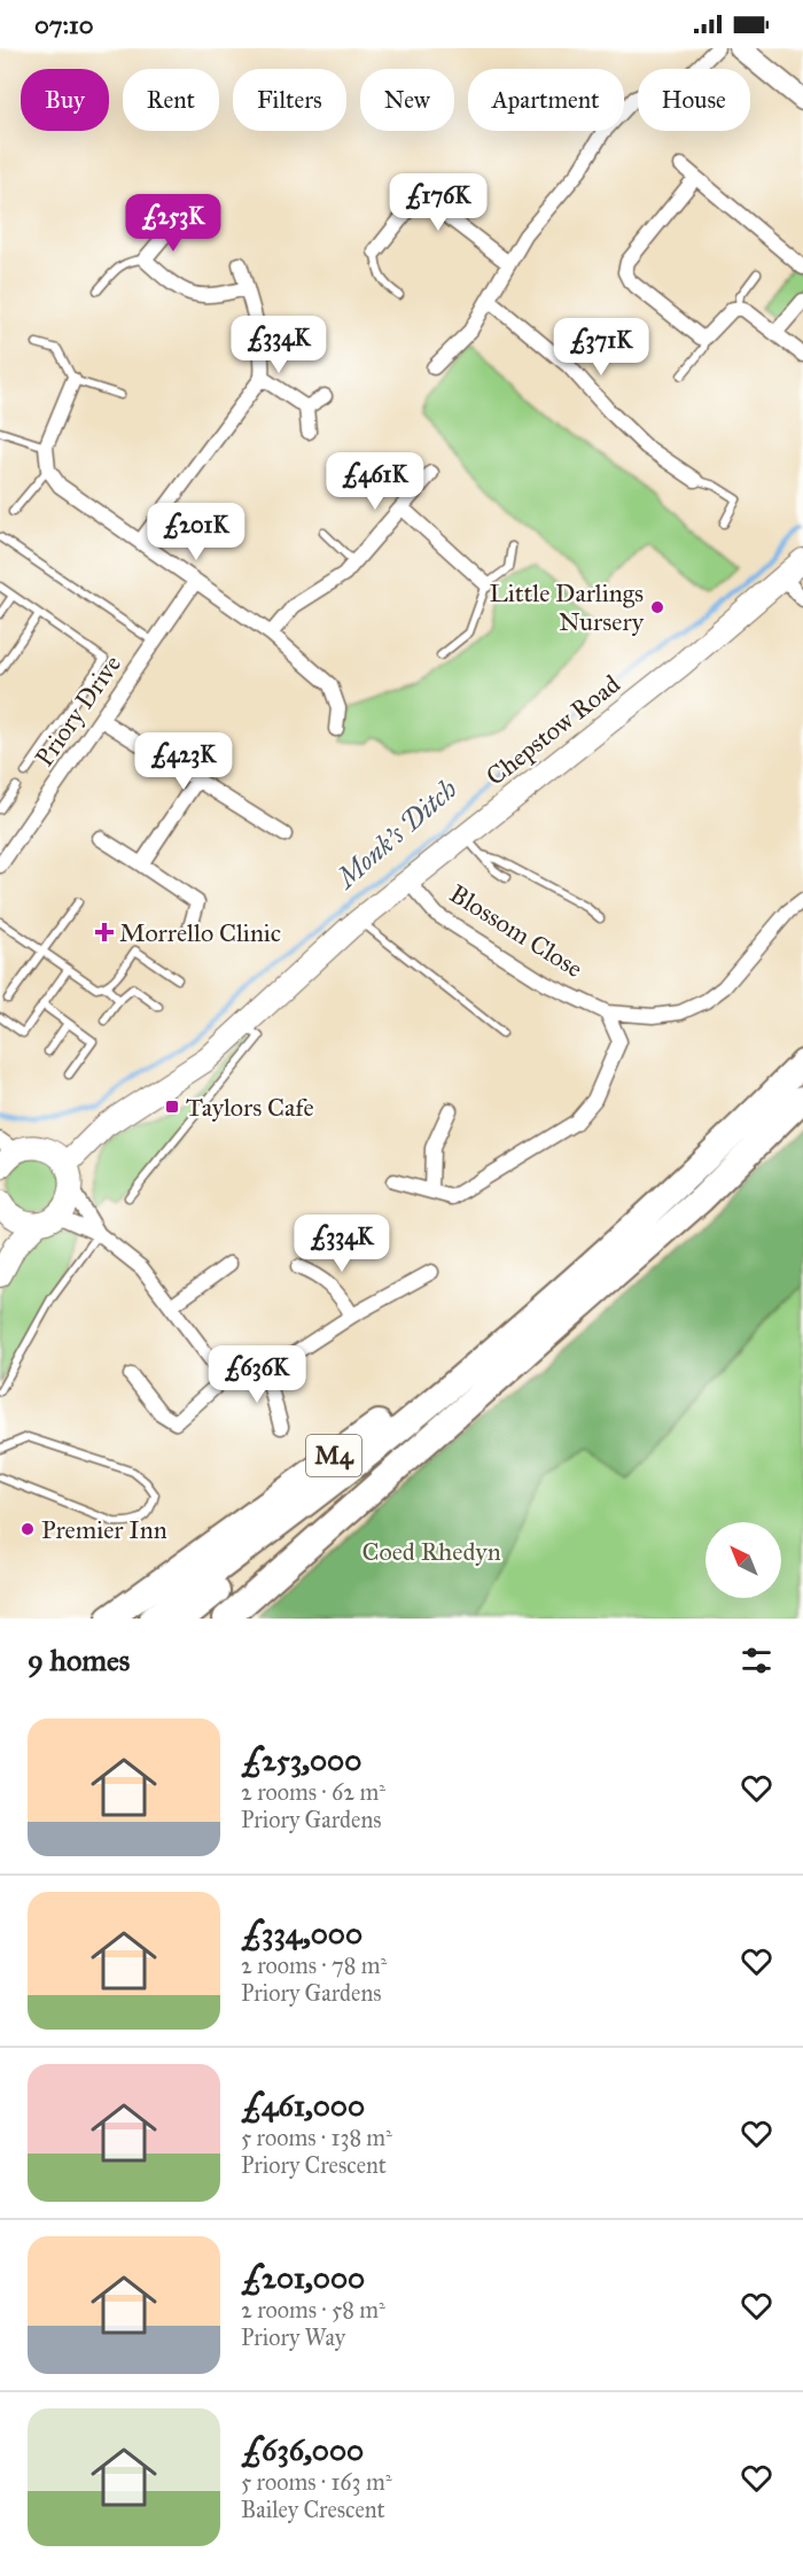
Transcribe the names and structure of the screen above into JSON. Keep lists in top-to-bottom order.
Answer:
{
  "streets": {
    "highway": ["M4"],
    "main road": ["Chepstow Road"],
    "street": ["Priory Drive", "Blossom Close"]
  },
  "crossings": [
    ["Chepstow Road", "Blossom Close"]
  ],
  "water": ["Monk's Ditch"],
  "parks": ["Coed Rhedyn"],
  "places": {
    "other": ["Little Darlings Nursery", "Premier Inn"],
    "health": ["Morrello Clinic"],
    "transit": ["Taylors Cafe"]
  },
  "north": "top left",
  "page": {
    "status": "07:10",
    "chip": [
      "Buy",
      "Rent",
      "Filters",
      "New",
      "Apartment",
      "House"
    ],
    "price": [
      "£176K",
      "£253K",
      "£334K",
      "£371K",
      "£461K",
      "£201K",
      "£423K",
      "£334K",
      "£636K"
    ],
    "heading": "9 homes",
    "list": [
      {
        "name": "£253,000",
        "note": "2 rooms · 62 m² · Priory Gardens"
      },
      {
        "name": "£334,000",
        "note": "2 rooms · 78 m² · Priory Gardens"
      },
      {
        "name": "£461,000",
        "note": "5 rooms · 138 m² · Priory Crescent"
      },
      {
        "name": "£201,000",
        "note": "2 rooms · 58 m² · Priory Way"
      },
      {
        "name": "£636,000",
        "note": "5 rooms · 163 m² · Bailey Crescent"
      }
    ]
  }
}
